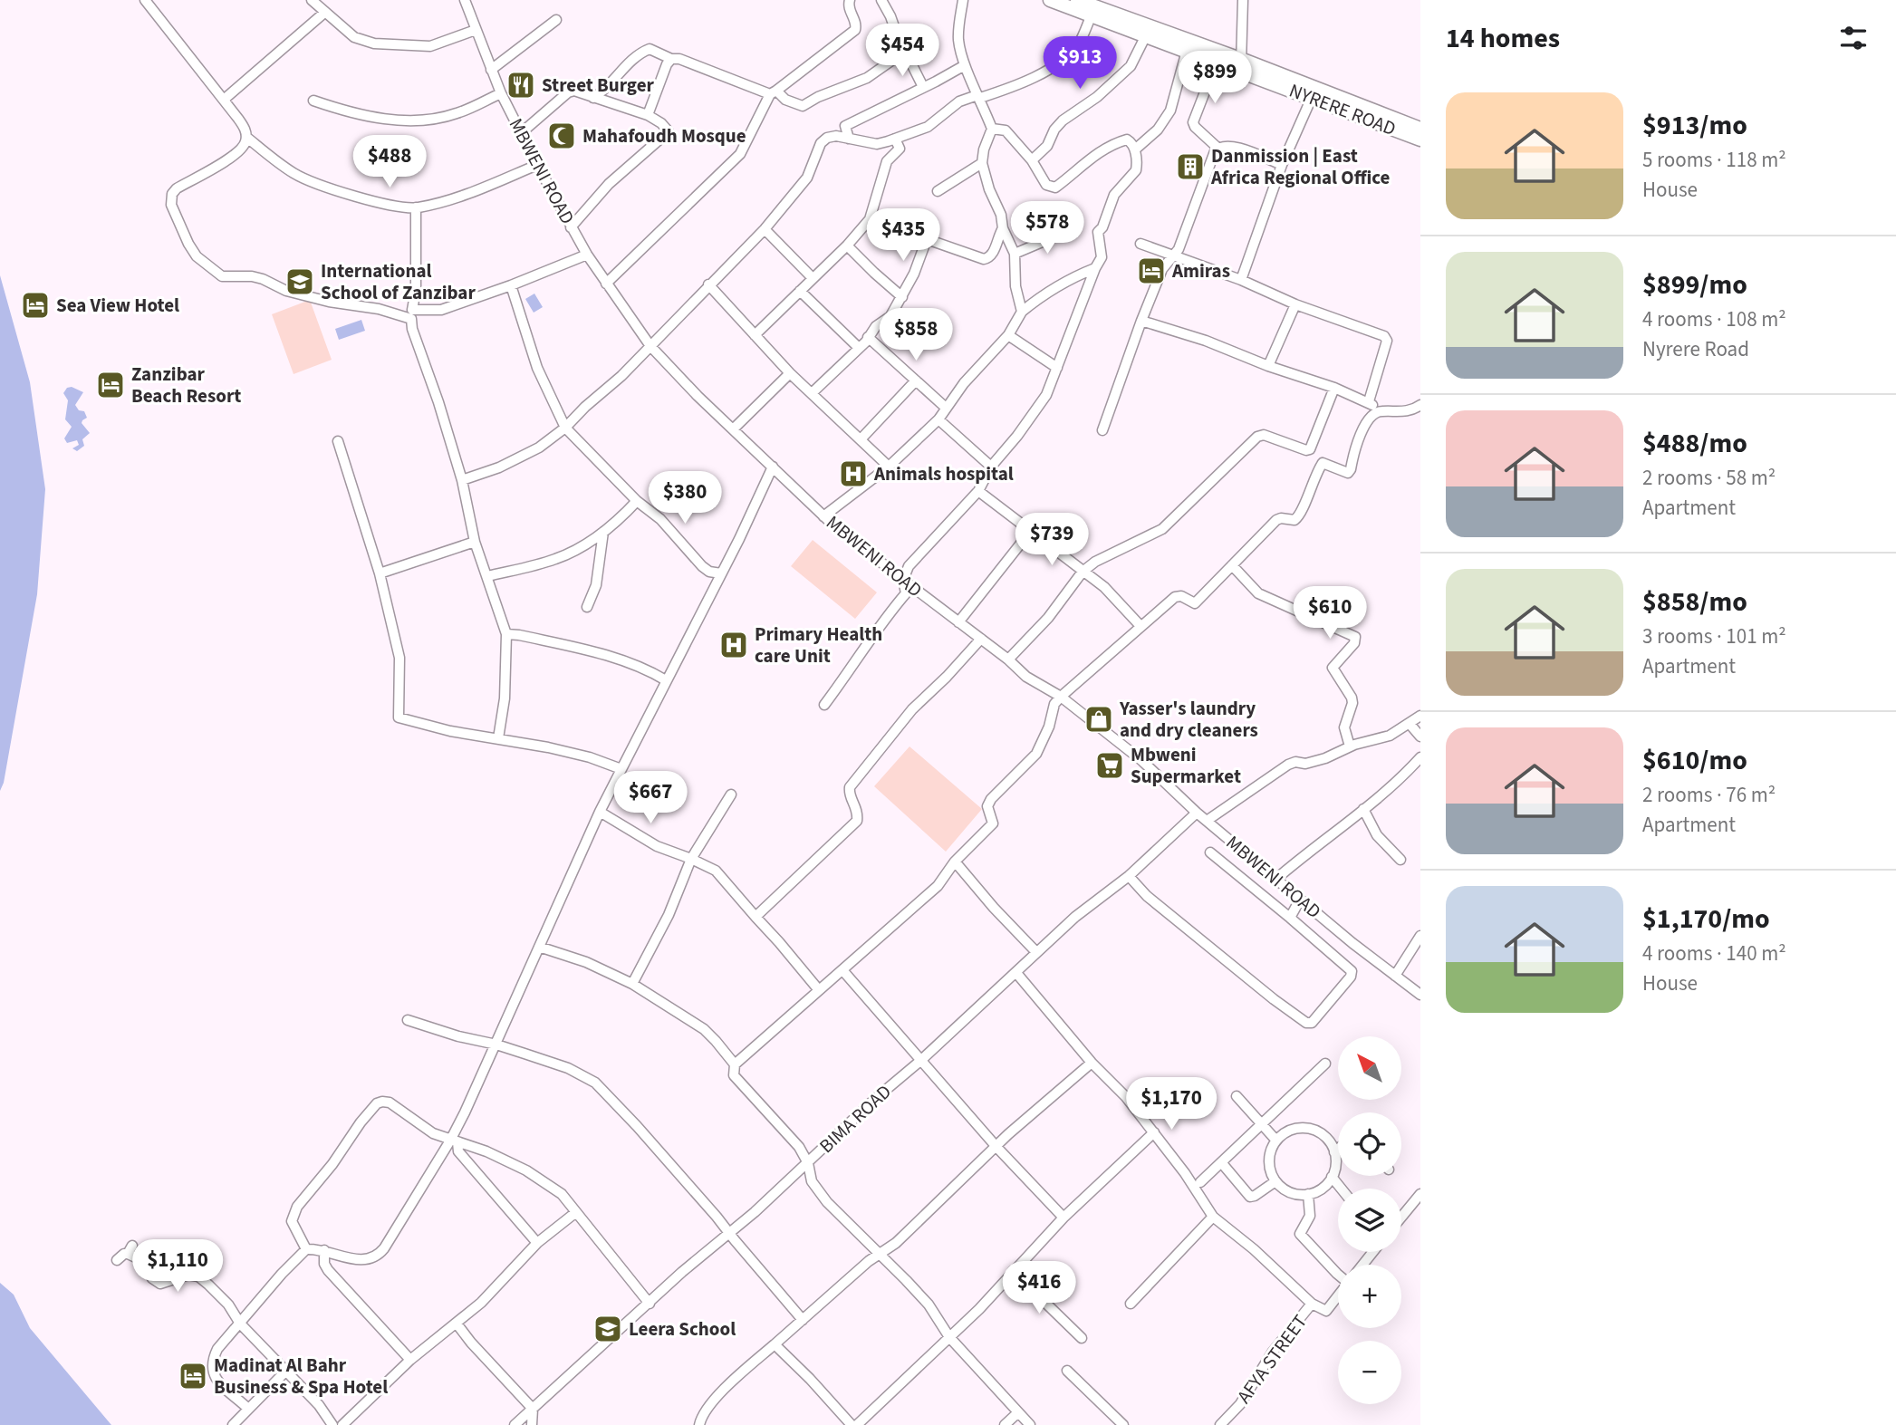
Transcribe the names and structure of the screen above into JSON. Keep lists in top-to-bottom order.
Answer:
{
  "streets": {
    "main road": ["NYRERE ROAD"],
    "street": ["MBWENI ROAD", "BIMA ROAD", "AFYA STREET"]
  },
  "crossings": [
    ["MBWENI ROAD", "BIMA ROAD"]
  ],
  "places": {
    "restaurant": ["Street Burger"],
    "mosque": ["Mahafoudh Mosque"],
    "building": ["Danmission | East Africa Regional Office"],
    "hotel": [
      "Amiras",
      "Sea View Hotel",
      "Zanzibar Beach Resort",
      "Madinat Al Bahr Business & Spa Hotel"
    ],
    "school or university": ["International School of Zanzibar", "Leera School"],
    "hospital": ["Animals hospital", "Primary Health care Unit"],
    "shop": ["Yasser's laundry and dry cleaners"],
    "supermarket": ["Mbweni Supermarket"]
  },
  "north": "top left",
  "page": {
    "heading": "14 homes",
    "price": [
      "$454",
      "$913",
      "$899",
      "$488",
      "$578",
      "$435",
      "$858",
      "$380",
      "$739",
      "$610",
      "$667",
      "$1,170",
      "$1,110",
      "$416"
    ],
    "list": [
      {
        "name": "$913/mo",
        "note": "5 rooms · 118 m² · House"
      },
      {
        "name": "$899/mo",
        "note": "4 rooms · 108 m² · Nyrere Road"
      },
      {
        "name": "$488/mo",
        "note": "2 rooms · 58 m² · Apartment"
      },
      {
        "name": "$858/mo",
        "note": "3 rooms · 101 m² · Apartment"
      },
      {
        "name": "$610/mo",
        "note": "2 rooms · 76 m² · Apartment"
      },
      {
        "name": "$1,170/mo",
        "note": "4 rooms · 140 m² · House"
      }
    ],
    "map_buttons": ["+", "−"]
  }
}
